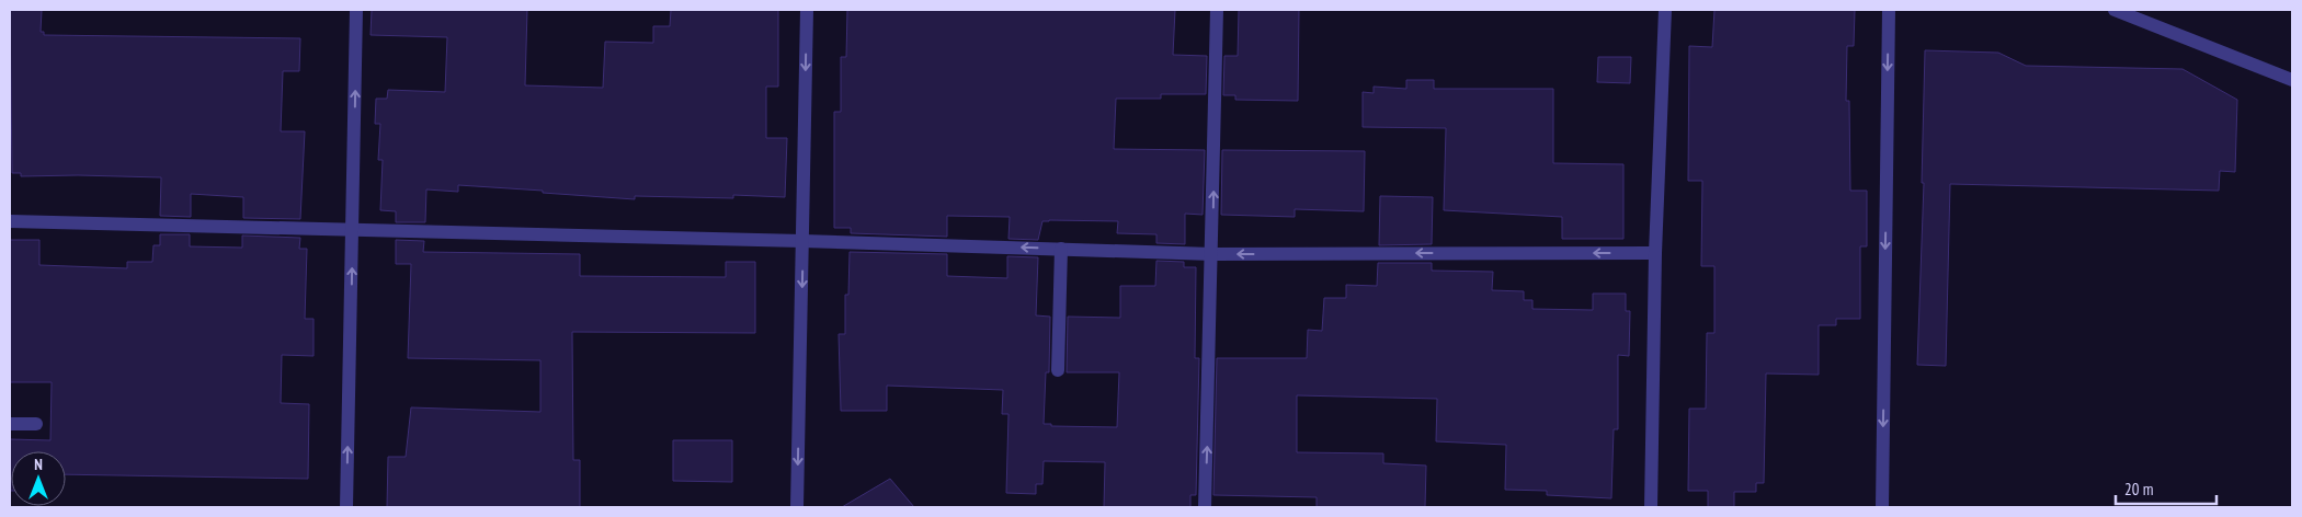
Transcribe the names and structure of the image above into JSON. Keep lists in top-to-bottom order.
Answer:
{
  "scale_bar": "20 m",
  "north": "top"
}
